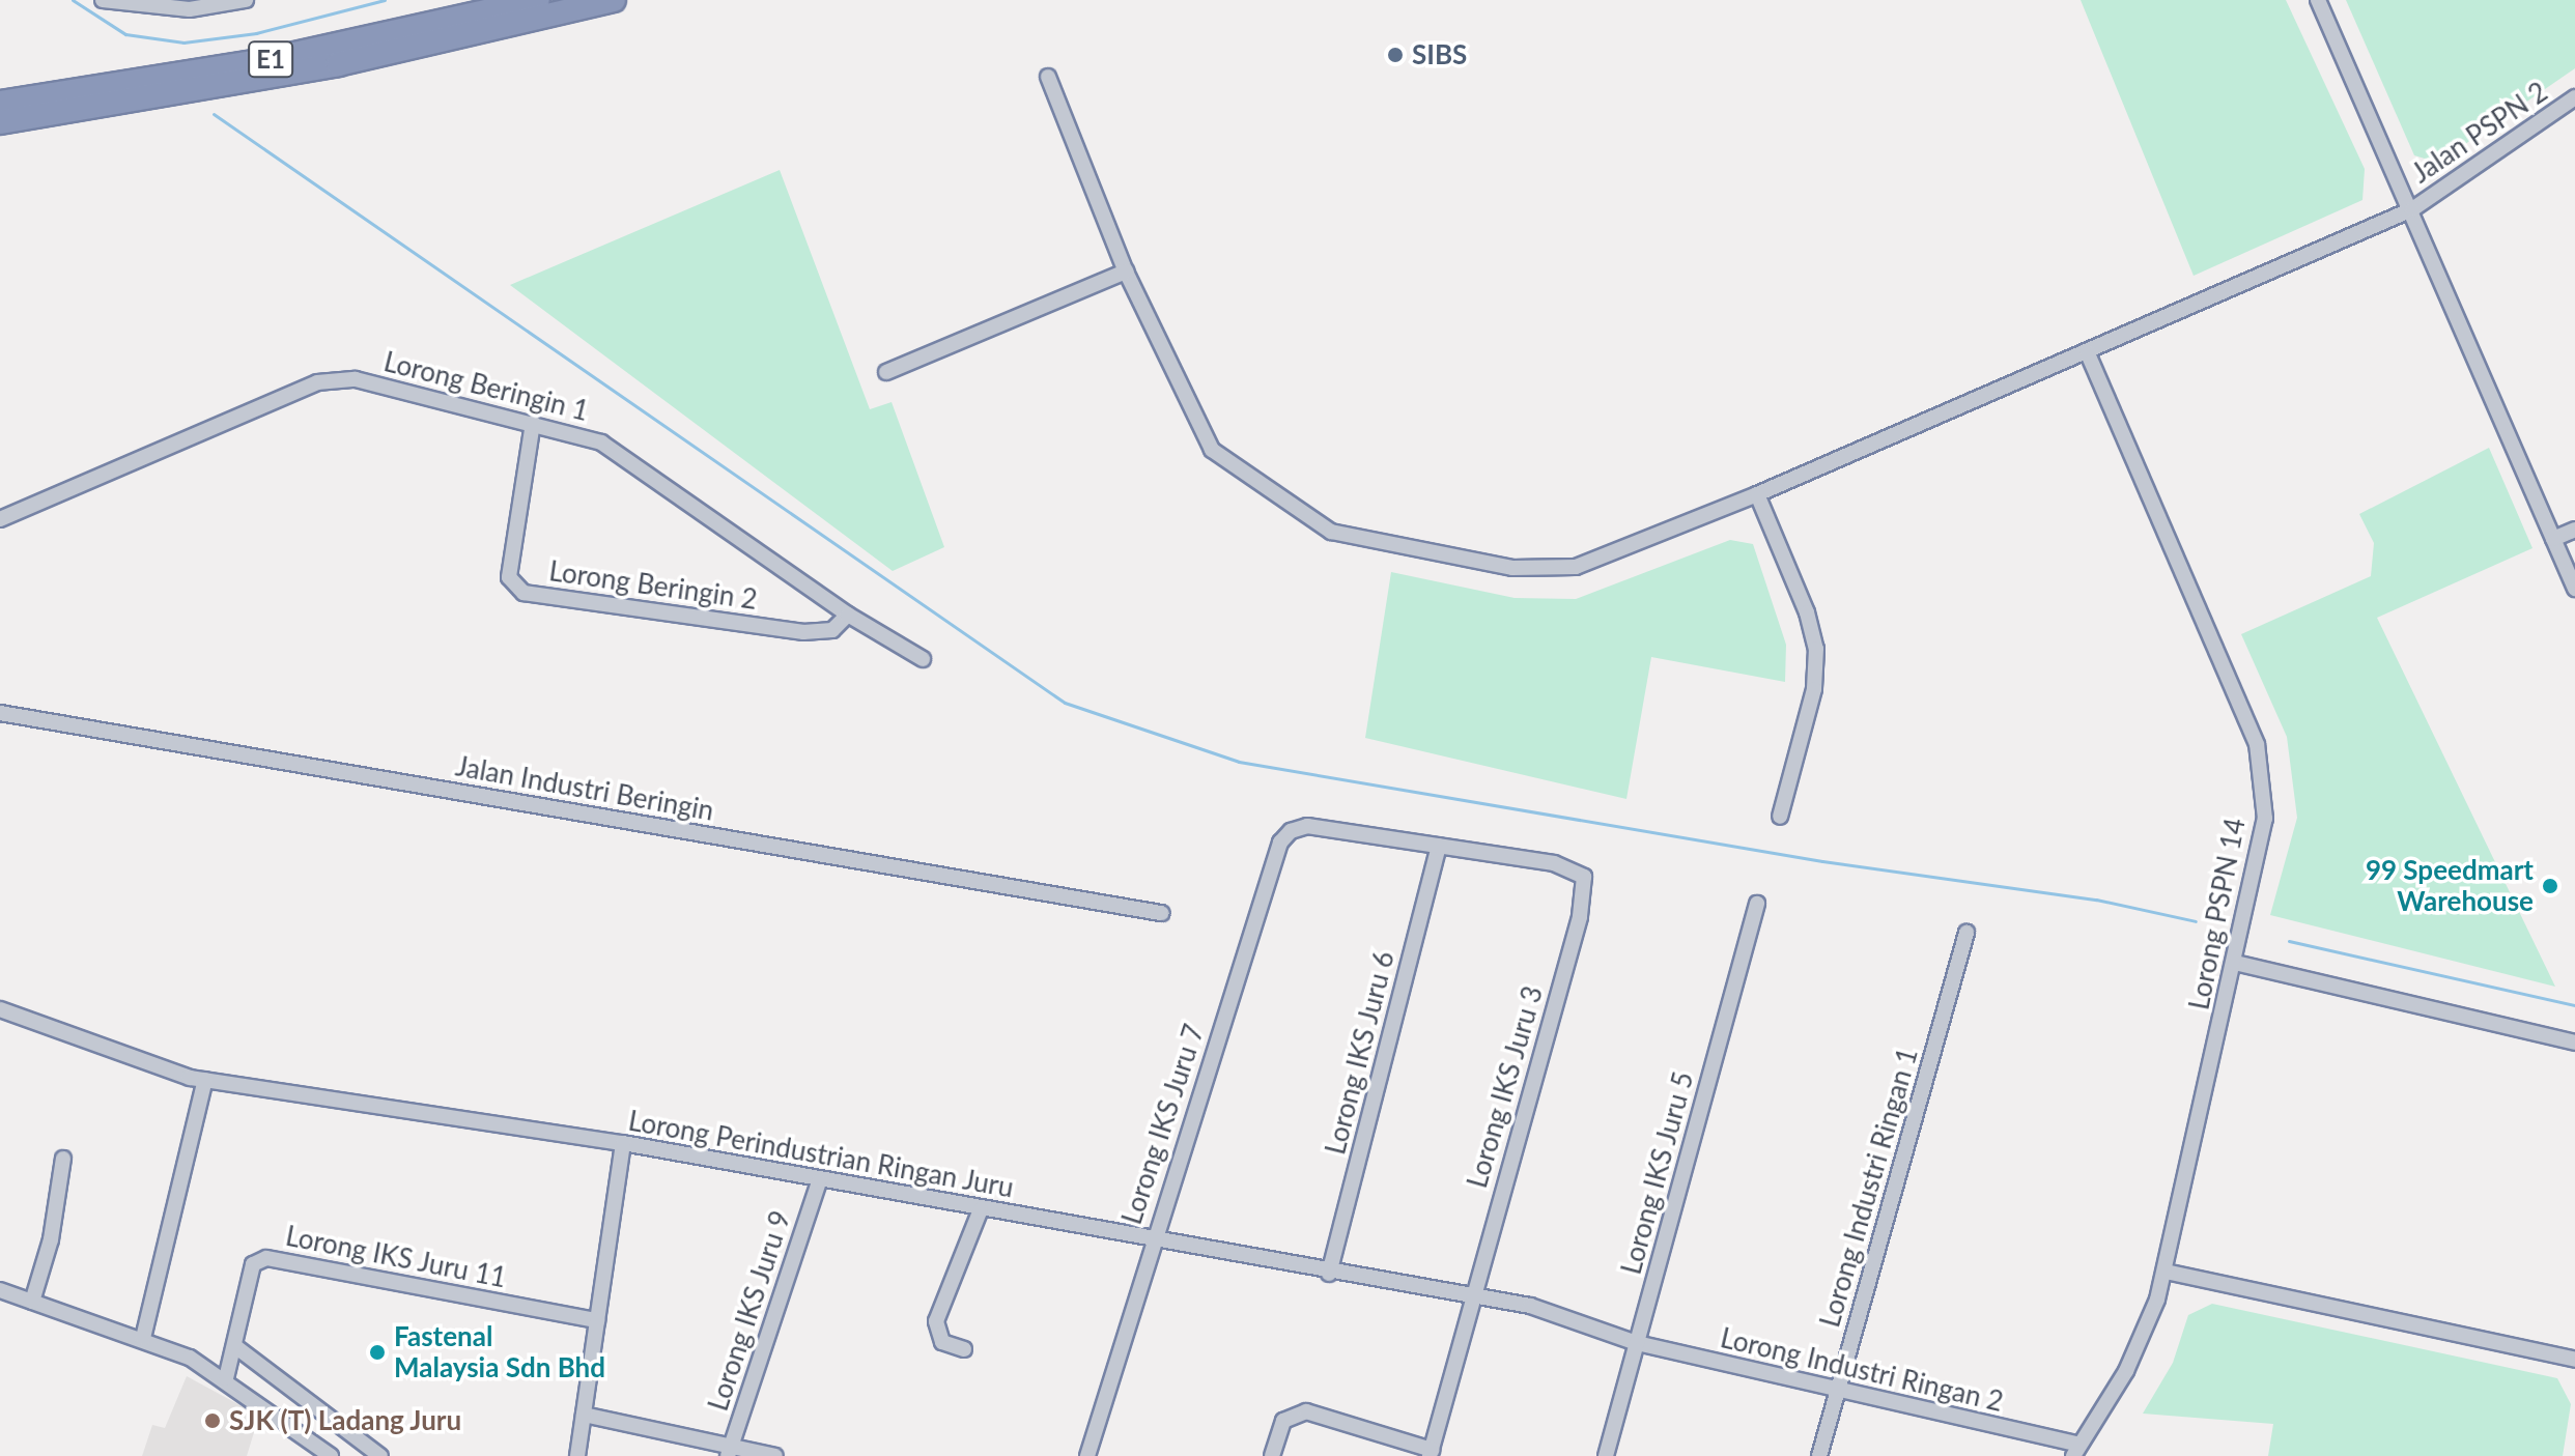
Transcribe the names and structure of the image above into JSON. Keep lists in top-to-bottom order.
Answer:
{
  "streets": {
    "highway": ["E1"],
    "street": [
      "Jalan PSPN 2",
      "Lorong Beringin 1",
      "Lorong Beringin 2",
      "Jalan Industri Beringin",
      "Lorong PSPN 14",
      "Lorong IKS Juru 6",
      "Lorong IKS Juru 3",
      "Lorong IKS Juru 7",
      "Lorong Perindustrian Ringan Juru",
      "Lorong IKS Juru 5",
      "Lorong Industri Ringan 1",
      "Lorong IKS Juru 11",
      "Lorong IKS Juru 9",
      "Lorong Industri Ringan 2"
    ]
  },
  "crossings": [
    ["Jalan PSPN 2", "Lorong PSPN 14"],
    ["Lorong Beringin 1", "Lorong Beringin 2"],
    ["Lorong PSPN 14", "Lorong Industri Ringan 2"],
    ["Lorong IKS Juru 6", "Lorong IKS Juru 3"],
    ["Lorong IKS Juru 6", "Lorong IKS Juru 7"],
    ["Lorong IKS Juru 6", "Lorong Perindustrian Ringan Juru"],
    ["Lorong IKS Juru 3", "Lorong IKS Juru 7"],
    ["Lorong IKS Juru 3", "Lorong Perindustrian Ringan Juru"],
    ["Lorong IKS Juru 7", "Lorong Perindustrian Ringan Juru"],
    ["Lorong Perindustrian Ringan Juru", "Lorong IKS Juru 5"],
    ["Lorong Perindustrian Ringan Juru", "Lorong IKS Juru 9"],
    ["Lorong Perindustrian Ringan Juru", "Lorong Industri Ringan 2"],
    ["Lorong IKS Juru 5", "Lorong Industri Ringan 2"],
    ["Lorong Industri Ringan 1", "Lorong Industri Ringan 2"]
  ],
  "places": [
    "SIBS",
    "99 Speedmart Warehouse",
    "Fastenal Malaysia Sdn Bhd",
    "SJK (T) Ladang Juru"
  ]
}
